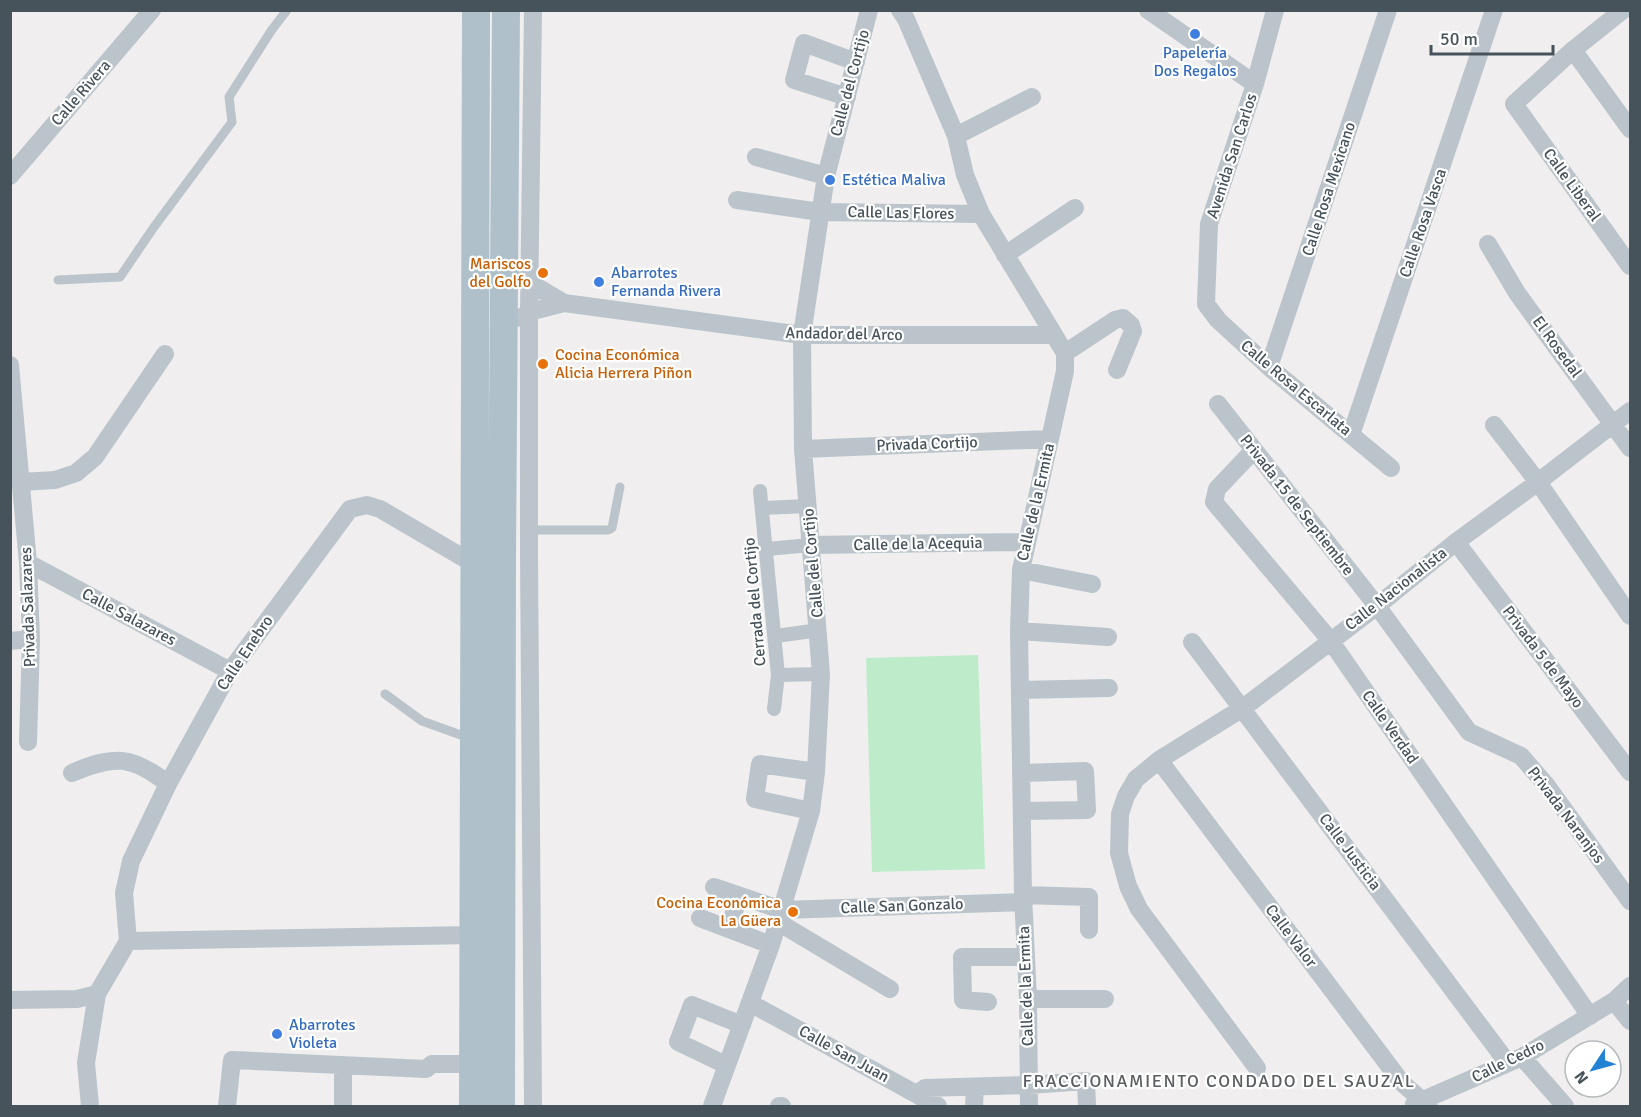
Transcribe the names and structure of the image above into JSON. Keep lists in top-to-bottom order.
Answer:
{
  "streets": {
    "street": [
      "Calle del Cortijo",
      "Calle Rivera",
      "Avenida San Carlos",
      "Calle Liberal",
      "Calle Rosa Mexicano",
      "Calle Las Flores",
      "Calle Rosa Vasca",
      "Andador del Arco",
      "El Rosedal",
      "Calle Rosa Escarlata",
      "Privada Cortijo",
      "Calle de la Ermita",
      "Privada 15 de Septiembre",
      "Calle de la Acequia",
      "Calle Nacionalista",
      "Cerrada del Cortijo",
      "Privada Salazares",
      "Calle Salazares",
      "Calle Enebro",
      "Privada 5 de Mayo",
      "Calle Verdad",
      "Privada Naranjos",
      "Calle Justicia",
      "Calle San Gonzalo",
      "Calle Valor",
      "Calle San Juan",
      "Calle Cedro"
    ]
  },
  "crossings": [
    ["Calle del Cortijo", "Calle Las Flores"],
    ["Calle del Cortijo", "Andador del Arco"],
    ["Calle del Cortijo", "Privada Cortijo"],
    ["Calle del Cortijo", "Calle de la Acequia"],
    ["Calle del Cortijo", "Calle San Gonzalo"],
    ["Calle del Cortijo", "Calle San Juan"],
    ["Avenida San Carlos", "Calle Rosa Escarlata"],
    ["Calle Rosa Mexicano", "Calle Rosa Escarlata"],
    ["Calle Rosa Vasca", "Calle Rosa Escarlata"],
    ["El Rosedal", "Calle Nacionalista"],
    ["Privada Cortijo", "Calle de la Ermita"],
    ["Calle de la Ermita", "Calle de la Acequia"],
    ["Calle de la Ermita", "Calle San Gonzalo"],
    ["Privada 15 de Septiembre", "Calle Nacionalista"],
    ["Privada 15 de Septiembre", "Calle Verdad"],
    ["Privada 15 de Septiembre", "Privada Naranjos"],
    ["Calle Nacionalista", "Privada 5 de Mayo"],
    ["Calle Nacionalista", "Calle Verdad"],
    ["Calle Nacionalista", "Privada Naranjos"],
    ["Calle Nacionalista", "Calle Justicia"],
    ["Calle Nacionalista", "Calle Valor"],
    ["Privada Salazares", "Calle Salazares"],
    ["Calle Salazares", "Calle Enebro"],
    ["Calle Verdad", "Calle Cedro"],
    ["Calle Justicia", "Calle Cedro"],
    ["Calle Valor", "Calle Cedro"]
  ],
  "districts": ["FRACCIONAMIENTO CONDADO DEL SAUZAL"],
  "places": [
    "Papelería Dos Regalos",
    "Estética Maliva",
    "Mariscos del Golfo",
    "Abarrotes Fernanda Rivera",
    "Cocina Económica Alicia Herrera Piñon",
    "Cocina Económica La Güera",
    "Abarrotes Violeta"
  ],
  "scale_bar": "50 m",
  "north": "bottom left"
}
